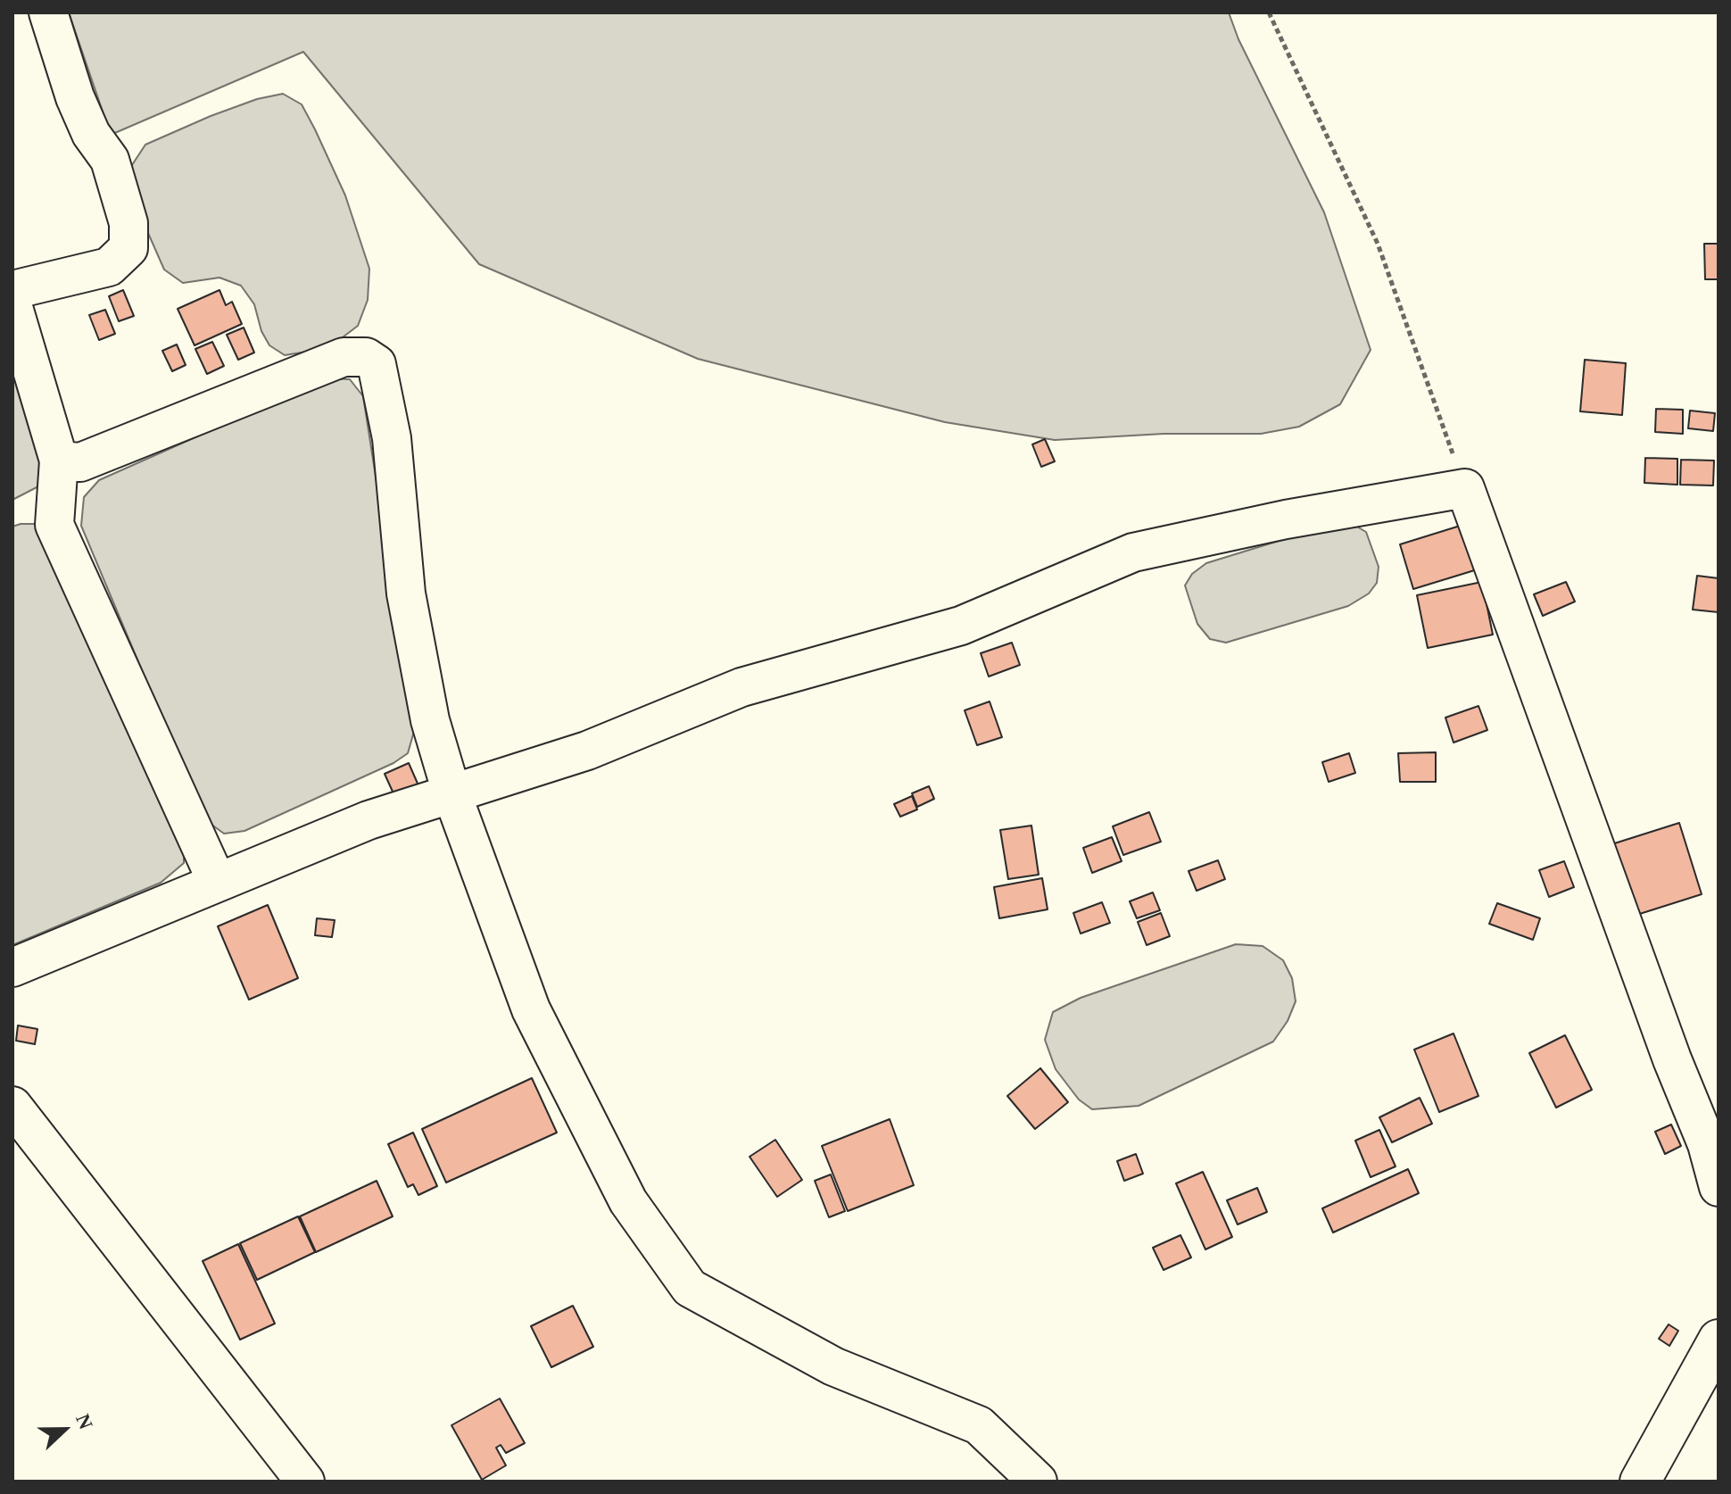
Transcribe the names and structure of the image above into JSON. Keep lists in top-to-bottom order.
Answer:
{
  "north": "right"
}
